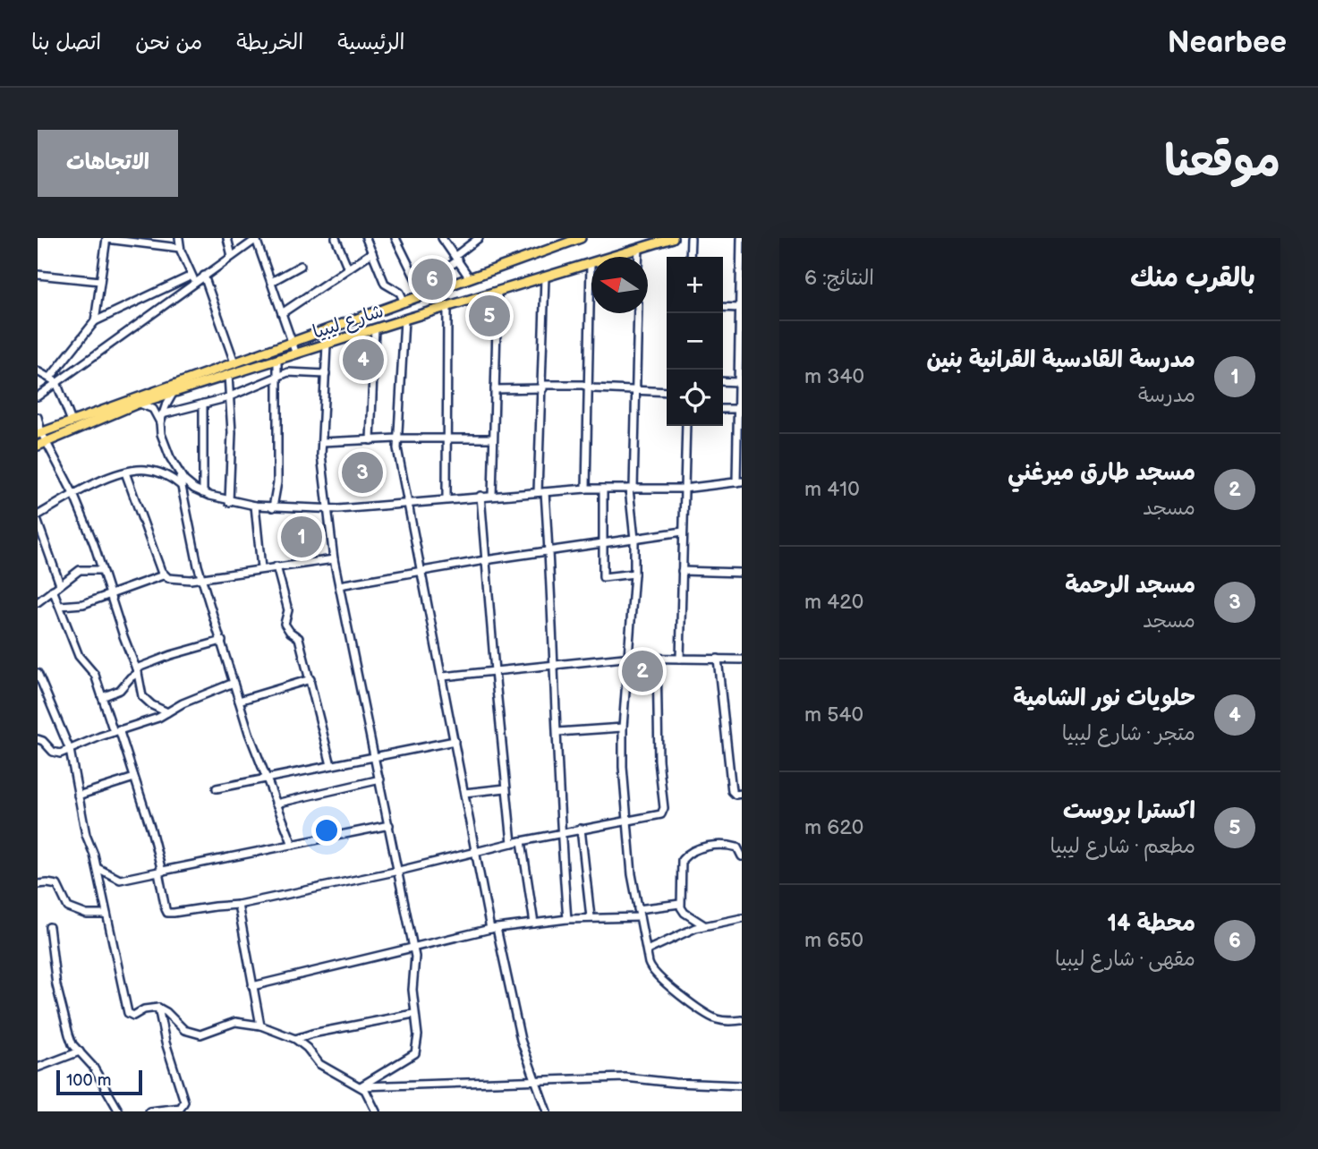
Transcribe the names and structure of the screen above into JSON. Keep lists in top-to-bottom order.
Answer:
{
  "streets": {
    "main road": ["شارع ليبيا"]
  },
  "scale_bar": "100 m",
  "north": "left",
  "page": {
    "header": "Nearbee",
    "nav": [
      "الرئيسية",
      "الخريطة",
      "من نحن",
      "اتصل بنا"
    ],
    "title": "موقعنا",
    "buttons": "الاتجاهات",
    "heading": ["بالقرب منك", "النتائج: 6"],
    "pins": [
      "6",
      "5",
      "4",
      "3",
      "1",
      "2"
    ],
    "map_buttons": ["+", "−"],
    "list": [
      {
        "mark": "1",
        "name": "مدرسة القادسية القرانية بنين",
        "note": "مدرسة",
        "value": "340 m"
      },
      {
        "mark": "2",
        "name": "مسجد طارق ميرغني",
        "note": "مسجد",
        "value": "410 m"
      },
      {
        "mark": "3",
        "name": "مسجد الرحمة",
        "note": "مسجد",
        "value": "420 m"
      },
      {
        "mark": "4",
        "name": "حلويات نور الشامية",
        "note": "متجر · شارع ليبيا",
        "value": "540 m"
      },
      {
        "mark": "5",
        "name": "اكسترا بروست",
        "note": "مطعم · شارع ليبيا",
        "value": "620 m"
      },
      {
        "mark": "6",
        "name": "محطة 14",
        "note": "مقهى · شارع ليبيا",
        "value": "650 m"
      }
    ],
    "scale": "100 m"
  }
}
